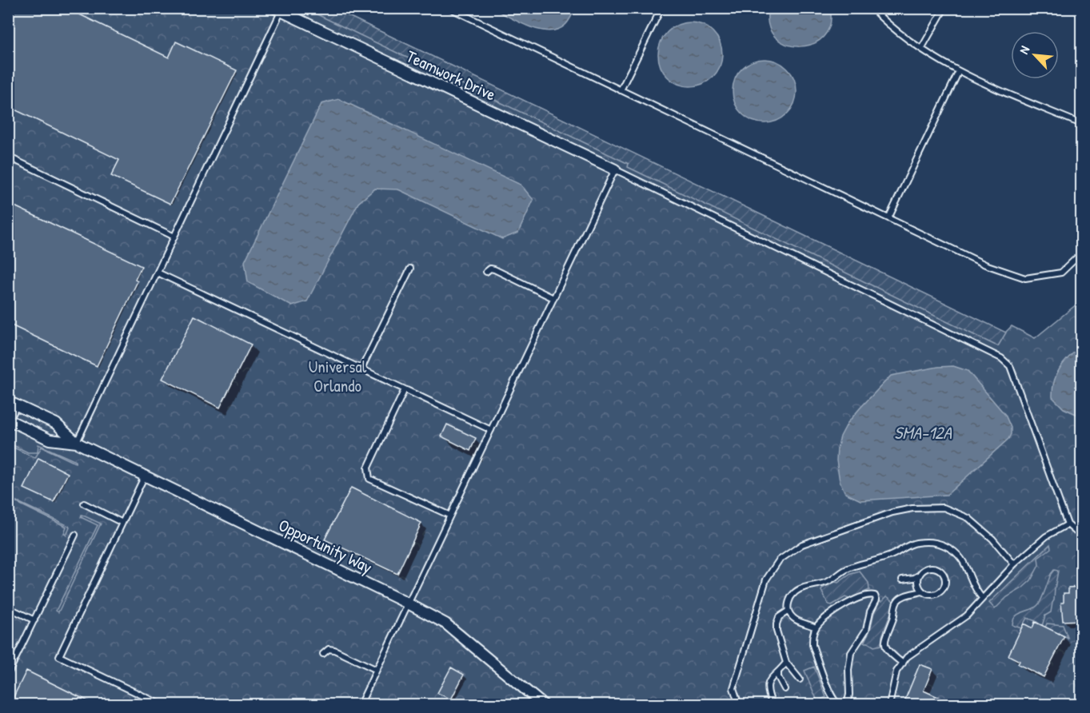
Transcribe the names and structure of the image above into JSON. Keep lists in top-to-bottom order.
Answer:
{
  "streets": {
    "street": ["Teamwork Drive", "Opportunity Way"]
  },
  "water": ["SMA-12A"],
  "parks": ["Universal Orlando"],
  "north": "top left"
}
